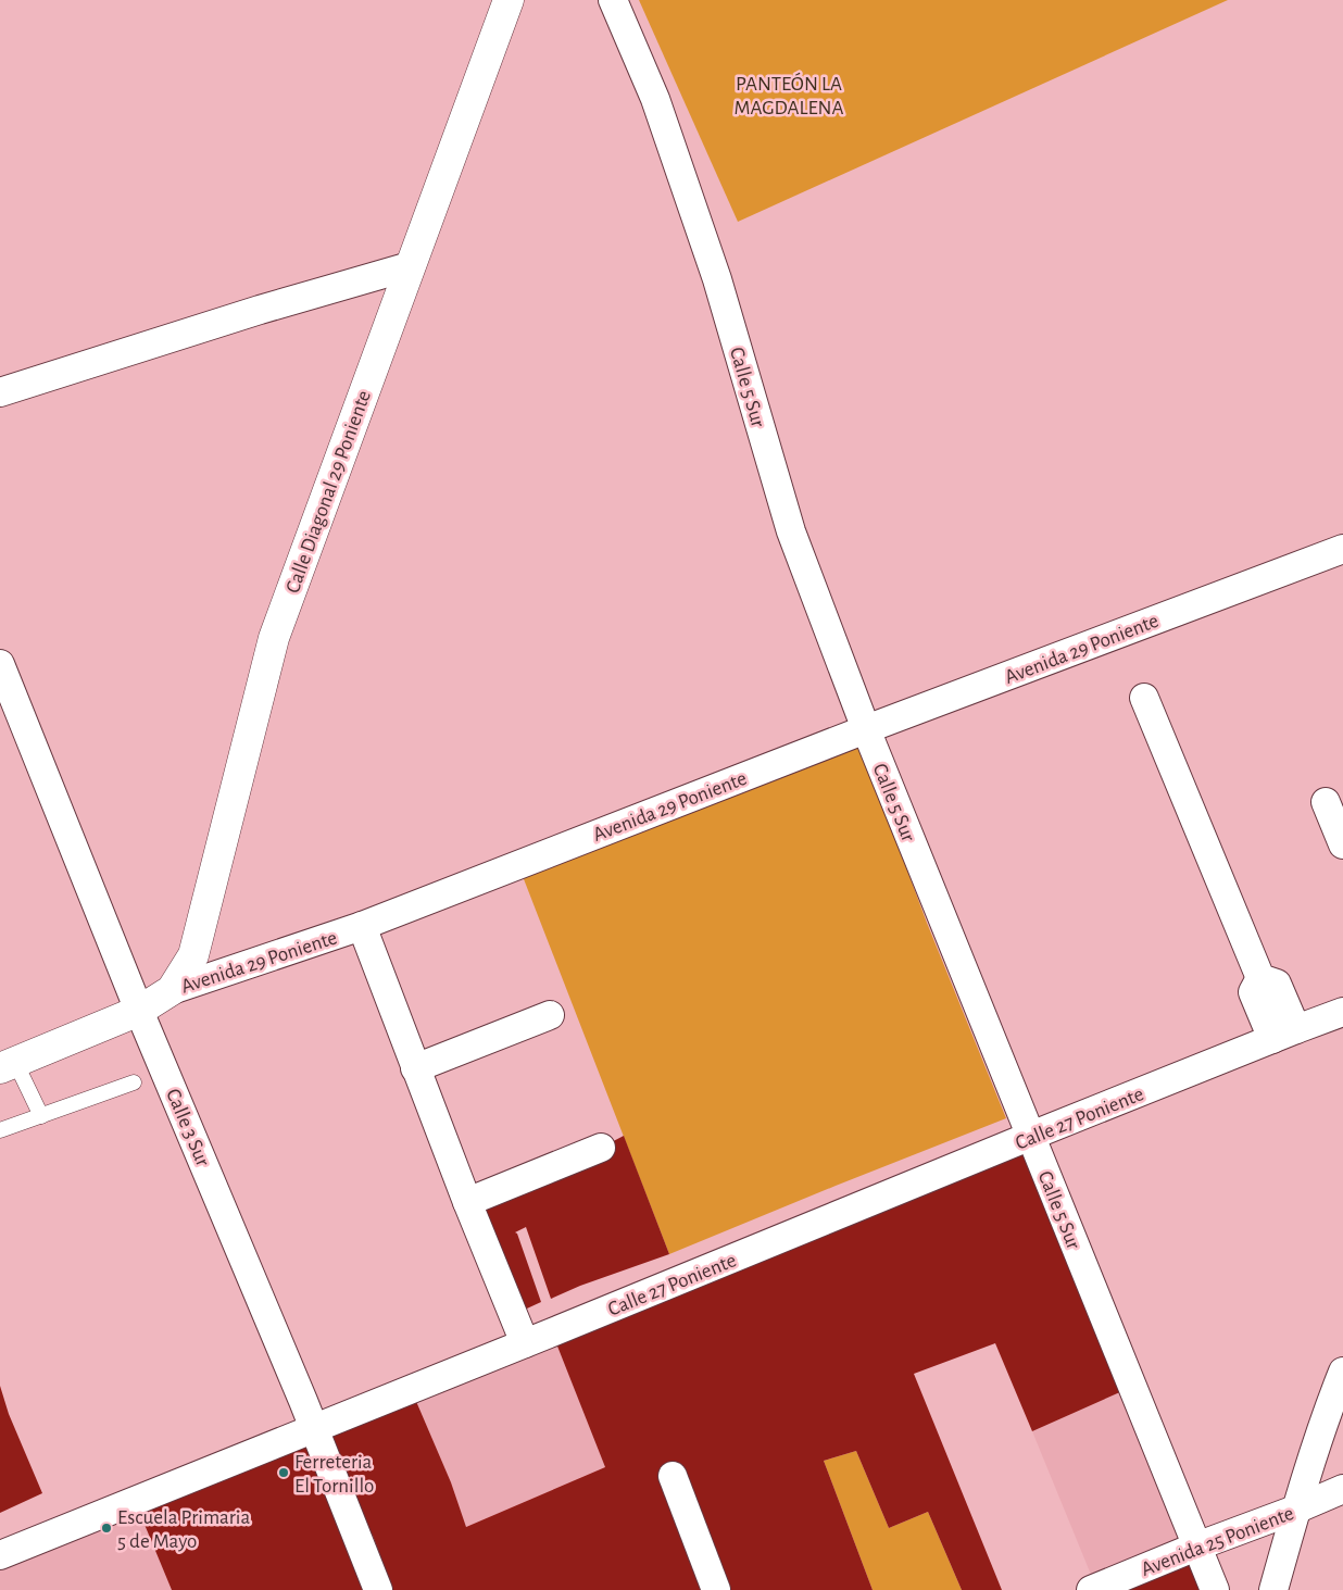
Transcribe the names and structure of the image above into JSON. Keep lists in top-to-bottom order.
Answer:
{
  "streets": {
    "street": [
      "Calle 5 Sur",
      "Calle Diagonal 29 Poniente",
      "Avenida 29 Poniente",
      "Calle 27 Poniente",
      "Calle 3 Sur",
      "Avenida 25 Poniente"
    ]
  },
  "crossings": [
    ["Calle 5 Sur", "Avenida 29 Poniente"],
    ["Calle 5 Sur", "Calle 27 Poniente"],
    ["Calle 5 Sur", "Avenida 25 Poniente"],
    ["Calle Diagonal 29 Poniente", "Avenida 29 Poniente"],
    ["Avenida 29 Poniente", "Calle 3 Sur"],
    ["Calle 27 Poniente", "Calle 3 Sur"]
  ],
  "parks": ["PANTEÓN LA MAGDALENA"],
  "places": ["Ferreteria El Tornillo", "Escuela Primaria 5 de Mayo"]
}
